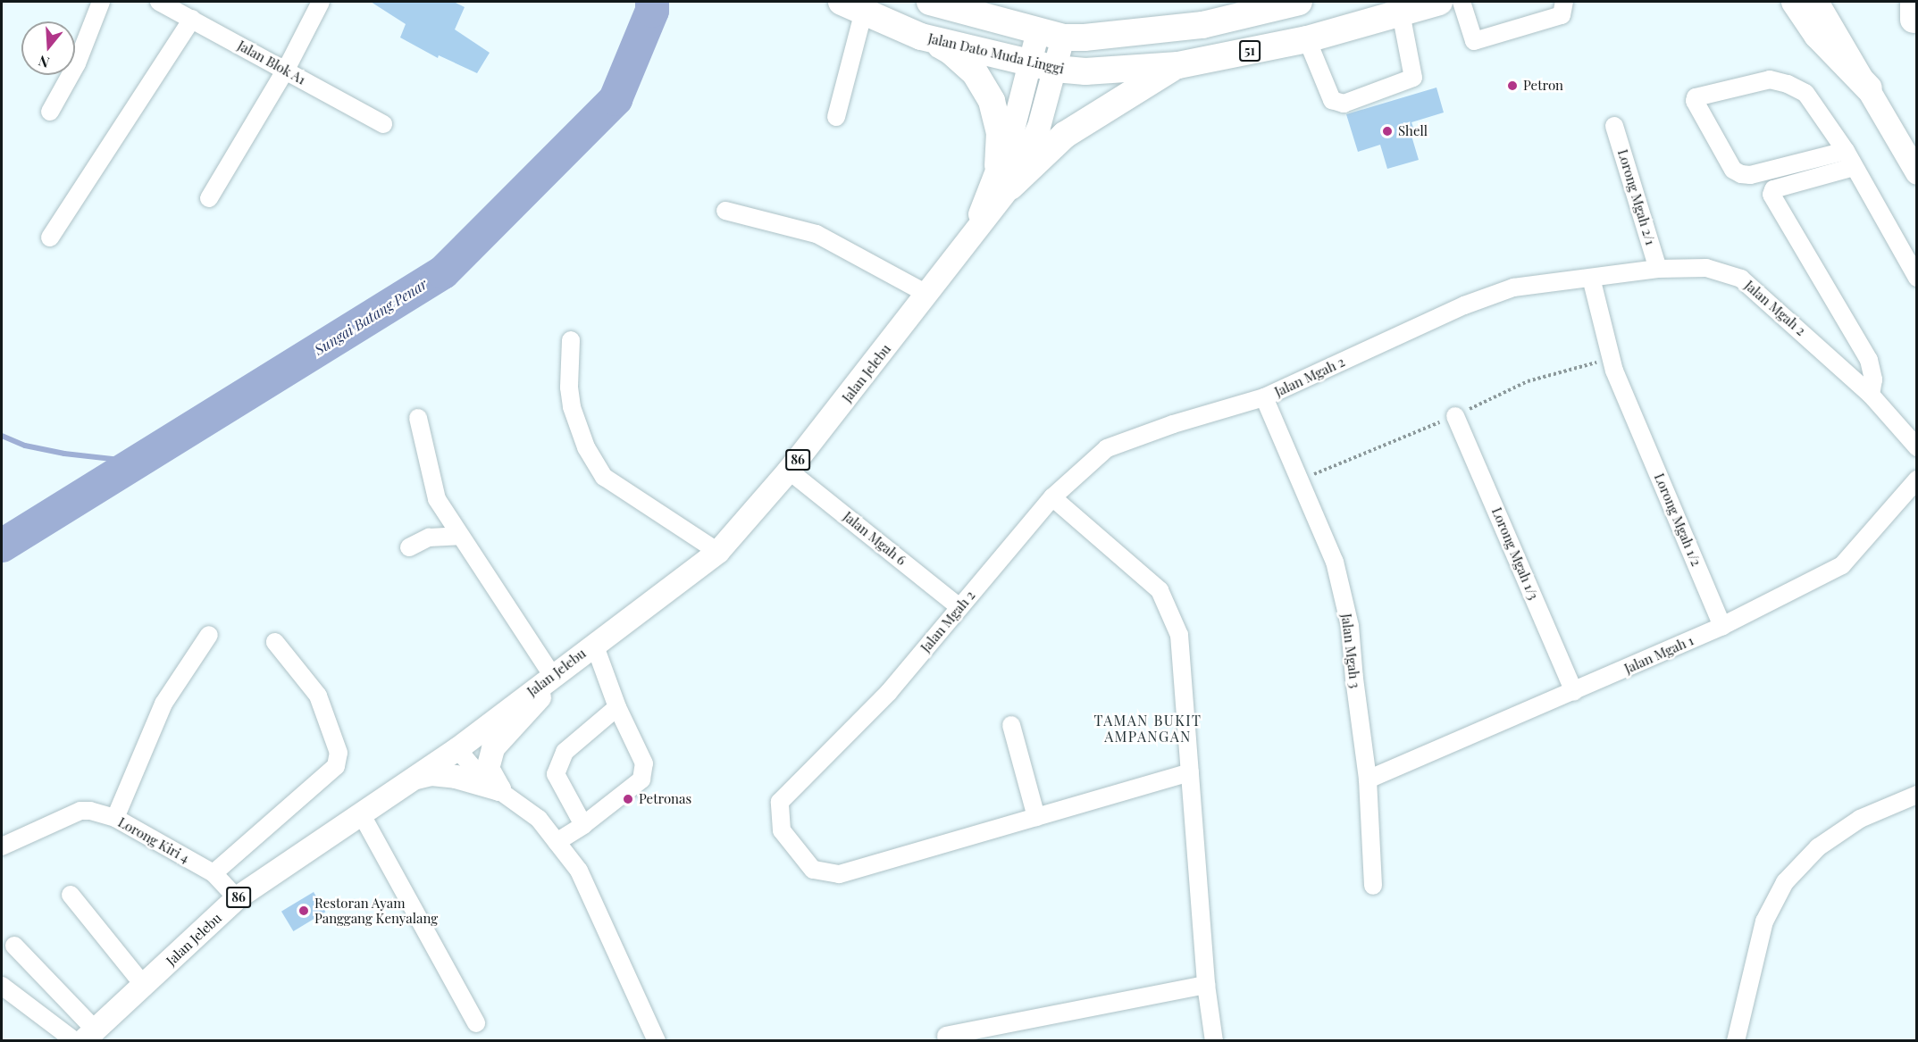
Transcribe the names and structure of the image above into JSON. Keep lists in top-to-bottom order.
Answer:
{
  "streets": {
    "highway": ["51", "Jalan Dato Muda Linggi"],
    "main road": ["Jalan Jelebu", "86"],
    "street": [
      "Jalan Blok A1",
      "Lorong Mgah 2/1",
      "Jalan Mgah 2",
      "Lorong Mgah 1/2",
      "Jalan Mgah 6",
      "Lorong Mgah 1/3",
      "Jalan Mgah 3",
      "Jalan Mgah 1",
      "Lorong Kiri 4"
    ]
  },
  "crossings": [
    ["Jalan Dato Muda Linggi", "Jalan Jelebu"],
    ["Lorong Mgah 2/1", "Jalan Mgah 2"],
    ["Jalan Mgah 2", "Lorong Mgah 1/2"],
    ["Jalan Mgah 2", "Jalan Mgah 6"],
    ["Jalan Mgah 2", "Jalan Mgah 3"],
    ["Jalan Jelebu", "Jalan Mgah 6"],
    ["Jalan Jelebu", "Lorong Kiri 4"],
    ["Lorong Mgah 1/2", "Jalan Mgah 1"],
    ["Lorong Mgah 1/3", "Jalan Mgah 1"],
    ["Jalan Mgah 3", "Jalan Mgah 1"]
  ],
  "districts": ["TAMAN BUKIT AMPANGAN"],
  "water": ["Sungai Batang Penar"],
  "places": [
    "Petron",
    "Shell",
    "Petronas",
    "Restoran Ayam Panggang Kenyalang"
  ],
  "north": "bottom"
}
